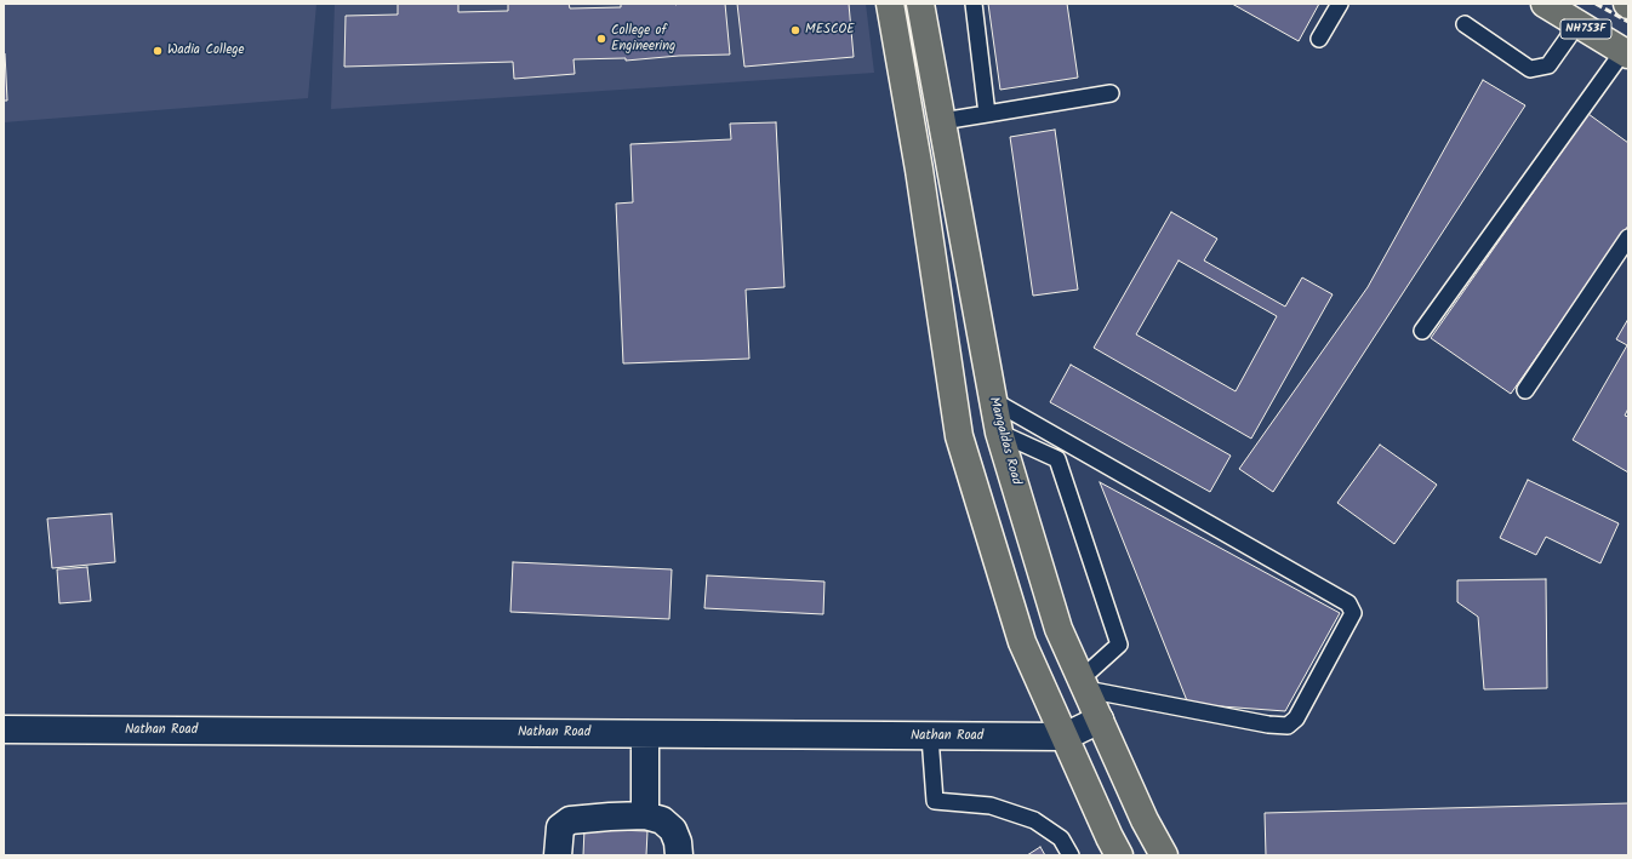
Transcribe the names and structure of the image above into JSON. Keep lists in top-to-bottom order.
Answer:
{
  "streets": {
    "main road": ["NH753F", "Mangaldas Road"],
    "street": ["Nathan Road"]
  },
  "crossings": [
    ["Mangaldas Road", "Nathan Road"]
  ],
  "places": ["MESCOE", "College of Engineering", "Wadia College"]
}
